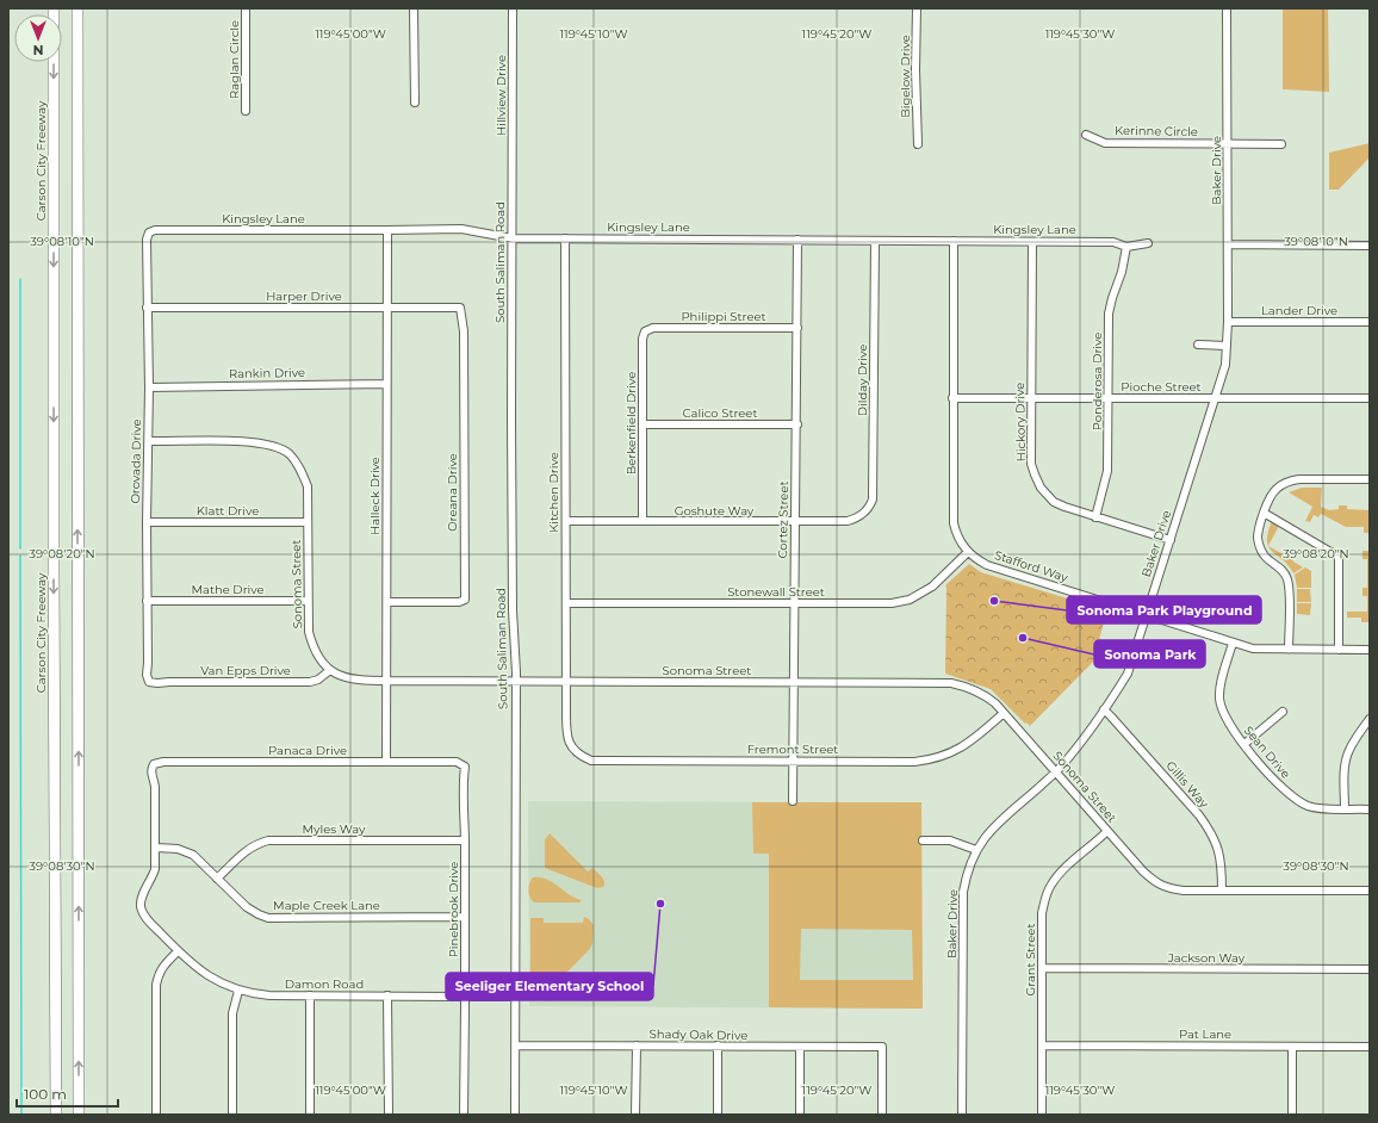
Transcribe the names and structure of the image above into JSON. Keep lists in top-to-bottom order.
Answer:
{
  "streets": {
    "highway": ["Carson City Freeway"],
    "street": [
      "Raglan Circle",
      "Bigelow Drive",
      "Hillview Drive",
      "Kerinne Circle",
      "Baker Drive",
      "Kingsley Lane",
      "South Saliman Road",
      "Harper Drive",
      "Lander Drive",
      "Philippi Street",
      "Rankin Drive",
      "Dilday Drive",
      "Ponderosa Drive",
      "Pioche Street",
      "Calico Street",
      "Hickory Drive",
      "Berkenfield Drive",
      "Orovada Drive",
      "Oreana Drive",
      "Kitchen Drive",
      "Halleck Drive",
      "Klatt Drive",
      "Goshute Way",
      "Cortez Street",
      "Stafford Way",
      "Sonoma Street",
      "Mathe Drive",
      "Stonewall Street",
      "Van Epps Drive",
      "Fremont Street",
      "Panaca Drive",
      "Sean Drive",
      "Gillis Way",
      "Myles Way",
      "Maple Creek Lane",
      "Pinebrook Drive",
      "Jackson Way",
      "Grant Street",
      "Damon Road",
      "Pat Lane",
      "Shady Oak Drive"
    ]
  },
  "crossings": [
    ["Hillview Drive", "South Saliman Road"],
    ["Kerinne Circle", "Baker Drive"],
    ["Baker Drive", "Lander Drive"],
    ["Baker Drive", "Pioche Street"],
    ["Baker Drive", "Hickory Drive"],
    ["Baker Drive", "Stafford Way"],
    ["Baker Drive", "Sonoma Street"],
    ["Baker Drive", "Gillis Way"],
    ["Kingsley Lane", "South Saliman Road"],
    ["Kingsley Lane", "Dilday Drive"],
    ["Kingsley Lane", "Ponderosa Drive"],
    ["Kingsley Lane", "Hickory Drive"],
    ["Kingsley Lane", "Orovada Drive"],
    ["Kingsley Lane", "Kitchen Drive"],
    ["Kingsley Lane", "Halleck Drive"],
    ["Kingsley Lane", "Cortez Street"],
    ["Kingsley Lane", "Stafford Way"],
    ["South Saliman Road", "Sonoma Street"],
    ["South Saliman Road", "Damon Road"],
    ["South Saliman Road", "Shady Oak Drive"],
    ["Harper Drive", "Orovada Drive"],
    ["Harper Drive", "Oreana Drive"],
    ["Harper Drive", "Halleck Drive"],
    ["Philippi Street", "Berkenfield Drive"],
    ["Philippi Street", "Cortez Street"],
    ["Rankin Drive", "Orovada Drive"],
    ["Rankin Drive", "Halleck Drive"],
    ["Dilday Drive", "Goshute Way"],
    ["Ponderosa Drive", "Pioche Street"],
    ["Ponderosa Drive", "Hickory Drive"],
    ["Pioche Street", "Hickory Drive"],
    ["Pioche Street", "Stafford Way"],
    ["Calico Street", "Berkenfield Drive"],
    ["Calico Street", "Cortez Street"],
    ["Berkenfield Drive", "Goshute Way"],
    ["Orovada Drive", "Klatt Drive"],
    ["Orovada Drive", "Sonoma Street"],
    ["Orovada Drive", "Mathe Drive"],
    ["Orovada Drive", "Van Epps Drive"],
    ["Oreana Drive", "Halleck Drive"],
    ["Kitchen Drive", "Goshute Way"],
    ["Kitchen Drive", "Sonoma Street"],
    ["Kitchen Drive", "Stonewall Street"],
    ["Kitchen Drive", "Fremont Street"],
    ["Halleck Drive", "Sonoma Street"],
    ["Halleck Drive", "Panaca Drive"],
    ["Klatt Drive", "Sonoma Street"],
    ["Goshute Way", "Cortez Street"],
    ["Cortez Street", "Sonoma Street"],
    ["Cortez Street", "Stonewall Street"],
    ["Cortez Street", "Fremont Street"],
    ["Stafford Way", "Stonewall Street"],
    ["Stafford Way", "Sean Drive"],
    ["Sonoma Street", "Mathe Drive"],
    ["Sonoma Street", "Van Epps Drive"],
    ["Sonoma Street", "Fremont Street"],
    ["Sonoma Street", "Gillis Way"],
    ["Sonoma Street", "Grant Street"],
    ["Panaca Drive", "Pinebrook Drive"],
    ["Panaca Drive", "Damon Road"],
    ["Myles Way", "Maple Creek Lane"],
    ["Myles Way", "Pinebrook Drive"],
    ["Maple Creek Lane", "Pinebrook Drive"],
    ["Maple Creek Lane", "Damon Road"],
    ["Pinebrook Drive", "Damon Road"],
    ["Jackson Way", "Grant Street"],
    ["Grant Street", "Pat Lane"]
  ],
  "places": ["Sonoma Park Playground", "Sonoma Park", "Seeliger Elementary School"],
  "scale_bar": "100 m",
  "north": "bottom",
  "coordinates": [
    "119°45'00\"W",
    "119°45'10\"W",
    "119°45'20\"W",
    "119°45'30\"W",
    "39°08'10\"N",
    "39°08'20\"N",
    "39°08'30\"N"
  ]
}
